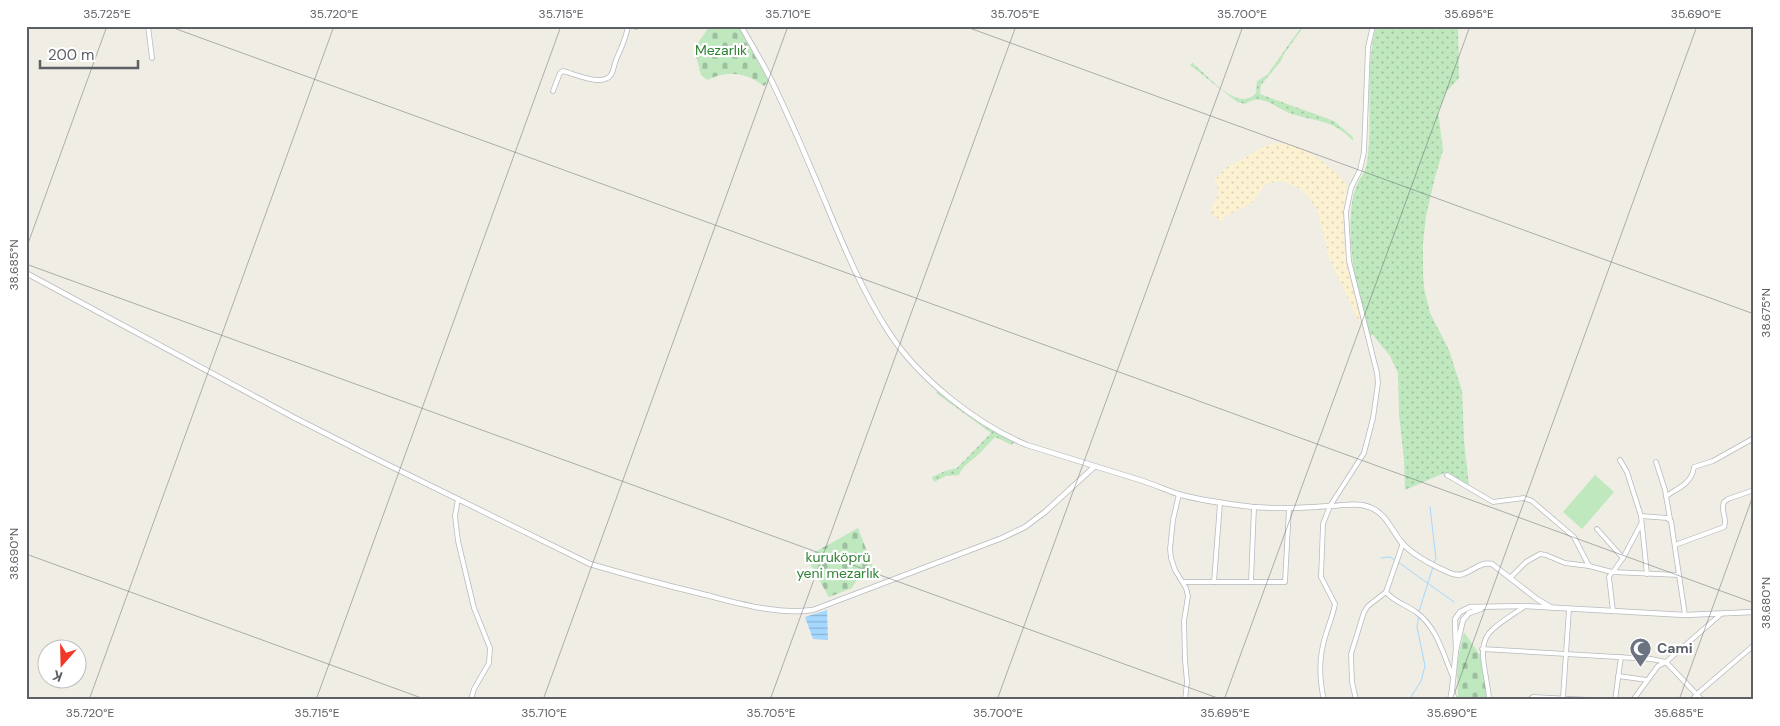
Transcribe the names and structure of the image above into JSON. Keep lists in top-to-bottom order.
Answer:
{
  "parks": ["Mezarlık", "kuruköprü yeni mezarlık"],
  "places": {
    "mosque": ["Cami"]
  },
  "scale_bar": "200 m",
  "north": "bottom",
  "coordinates": [
    "35.725°E",
    "35.720°E",
    "35.715°E",
    "35.710°E",
    "35.705°E",
    "35.700°E",
    "35.695°E",
    "35.690°E",
    "38.685°N",
    "38.675°N",
    "38.690°N",
    "38.680°N",
    "35.685°E"
  ]
}
